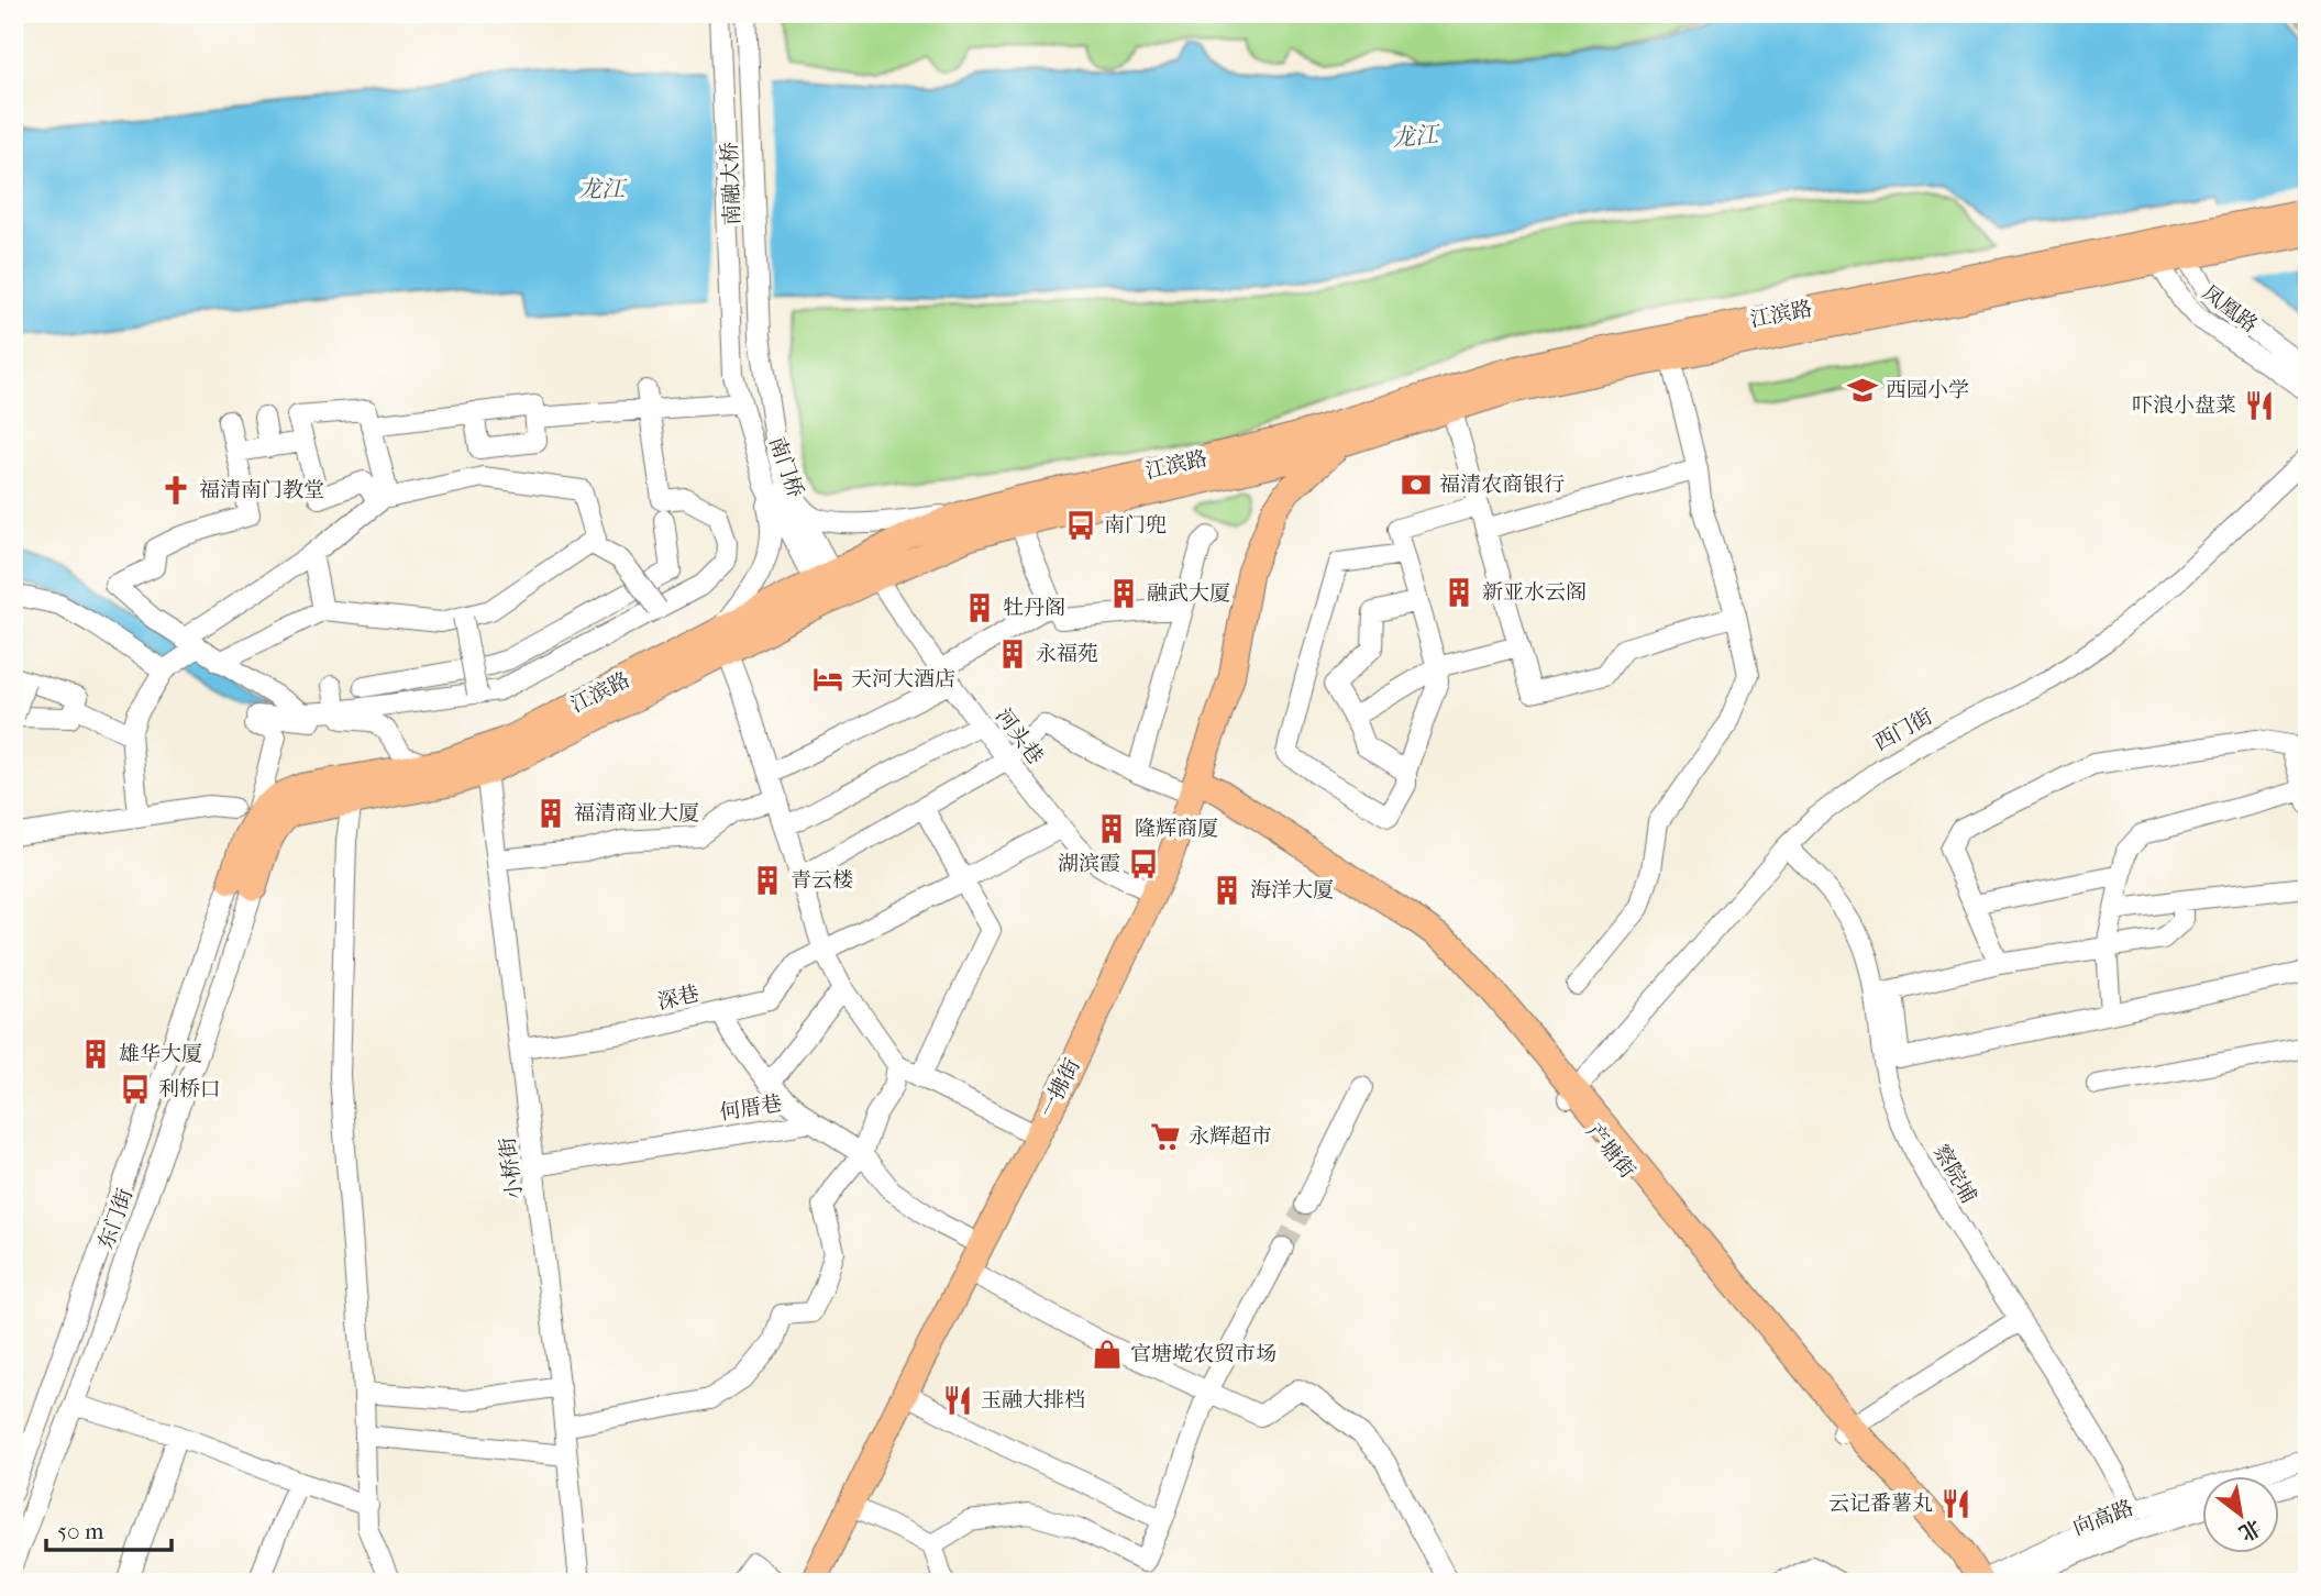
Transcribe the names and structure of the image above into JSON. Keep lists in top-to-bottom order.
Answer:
{
  "streets": {
    "main road": ["江滨路", "一拂街", "产塘街"],
    "street": [
      "南融大桥",
      "凤凰路",
      "南门桥",
      "西门街",
      "河头巷",
      "深巷",
      "何厝巷",
      "小桥街",
      "察院埔",
      "东门街",
      "向高路"
    ]
  },
  "crossings": [
    ["南融大桥", "南门桥"],
    ["凤凰路", "江滨路"],
    ["江滨路", "南门桥"],
    ["江滨路", "河头巷"],
    ["江滨路", "一拂街"],
    ["江滨路", "小桥街"],
    ["江滨路", "东门街"],
    ["西门街", "产塘街"],
    ["西门街", "察院埔"],
    ["河头巷", "深巷"],
    ["河头巷", "一拂街"],
    ["深巷", "小桥街"],
    ["一拂街", "何厝巷"],
    ["一拂街", "产塘街"],
    ["何厝巷", "小桥街"]
  ],
  "water": ["龙江"],
  "places": {
    "school or university": ["西园小学"],
    "restaurant": ["吓浪小盘菜", "玉融大排档", "云记番薯丸"],
    "bank": ["福清农商银行"],
    "church": ["福清南门教堂"],
    "bus stop": ["南门兜", "湖滨霞", "利桥口"],
    "building": [
      "新亚水云阁",
      "融武大厦",
      "牡丹阁",
      "永福苑",
      "福清商业大厦",
      "隆辉商厦",
      "青云楼",
      "海洋大厦",
      "雄华大厦"
    ],
    "hotel": ["天河大酒店"],
    "supermarket": ["永辉超市"],
    "shop": ["官塘墘农贸市场"]
  },
  "scale_bar": "50 m",
  "north": "bottom right"
}
